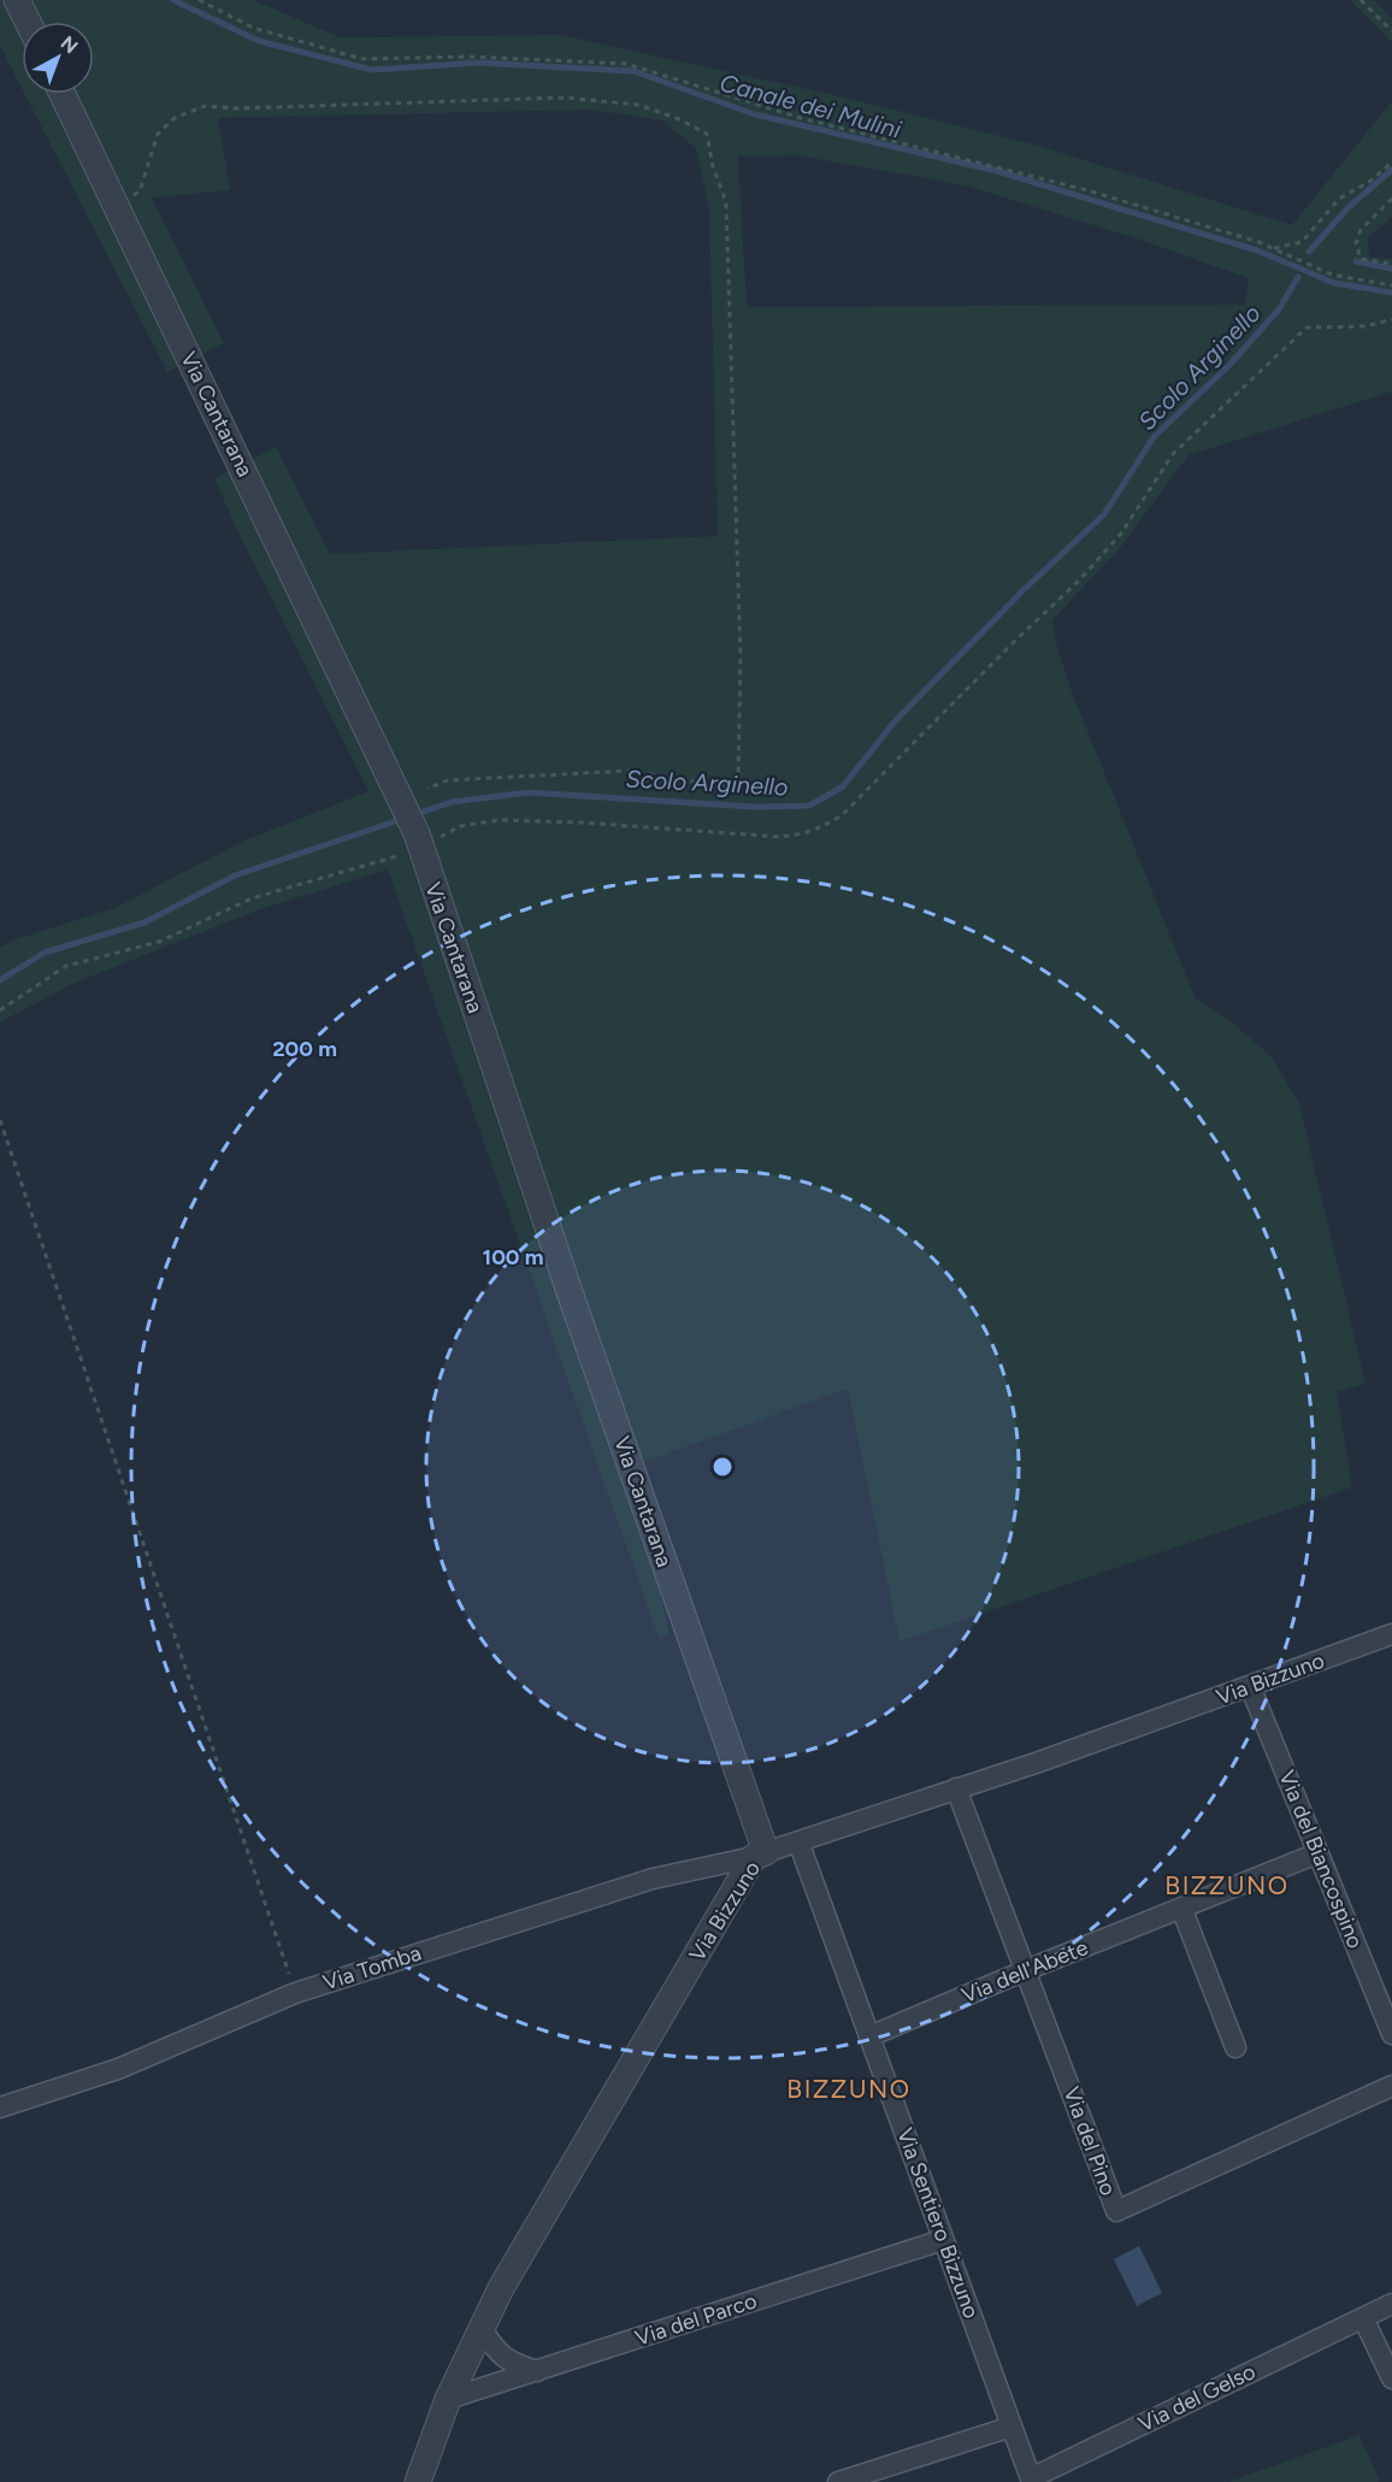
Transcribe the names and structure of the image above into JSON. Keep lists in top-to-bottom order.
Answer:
{
  "streets": {
    "street": [
      "Via Cantarana",
      "Via Bizzuno",
      "Via del Biancospino",
      "Via Tomba",
      "Via dell'Abete",
      "Via del Pino",
      "Via Sentiero Bizzuno",
      "Via del Parco",
      "Via del Gelso"
    ]
  },
  "crossings": [
    ["Via Cantarana", "Via Bizzuno"],
    ["Via Cantarana", "Via Tomba"],
    ["Via Bizzuno", "Via del Biancospino"],
    ["Via Bizzuno", "Via Tomba"],
    ["Via Bizzuno", "Via del Pino"],
    ["Via Bizzuno", "Via Sentiero Bizzuno"],
    ["Via Bizzuno", "Via del Parco"],
    ["Via del Biancospino", "Via dell'Abete"],
    ["Via dell'Abete", "Via del Pino"],
    ["Via dell'Abete", "Via Sentiero Bizzuno"],
    ["Via Sentiero Bizzuno", "Via del Parco"],
    ["Via Sentiero Bizzuno", "Via del Gelso"]
  ],
  "districts": ["BIZZUNO", "BIZZUNO"],
  "water": ["Canale dei Mulini", "Scolo Arginello"],
  "north": "top right",
  "rings": ["200 m", "100 m"]
}
